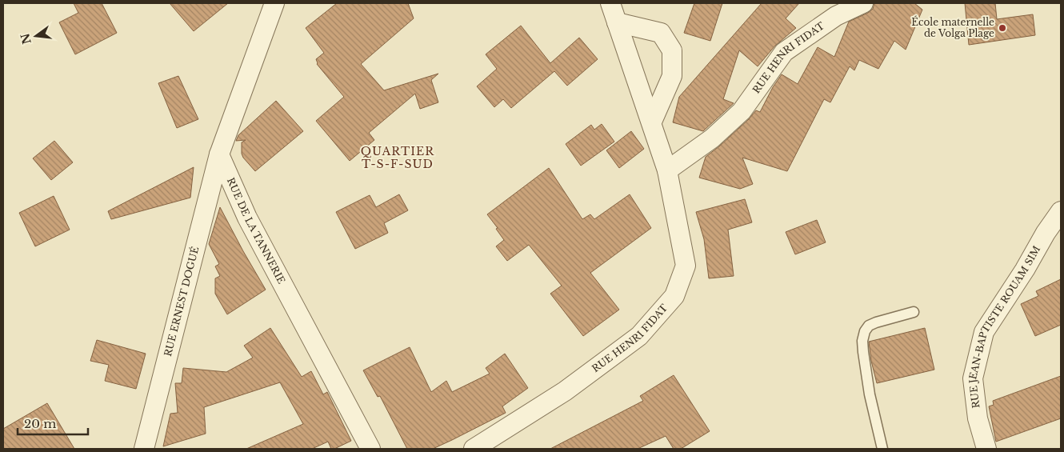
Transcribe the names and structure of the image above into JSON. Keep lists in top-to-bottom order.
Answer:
{
  "streets": {
    "street": [
      "RUE HENRI FIDAT",
      "RUE DE LA TANNERIE",
      "RUE ERNEST DOGUÉ",
      "RUE JEAN-BAPTISTE ROUAM SIM"
    ]
  },
  "crossings": [
    ["RUE DE LA TANNERIE", "RUE ERNEST DOGUÉ"]
  ],
  "districts": ["QUARTIER T-S-F-SUD"],
  "places": ["École maternelle de Volga Plage"],
  "scale_bar": "20 m",
  "north": "left"
}
